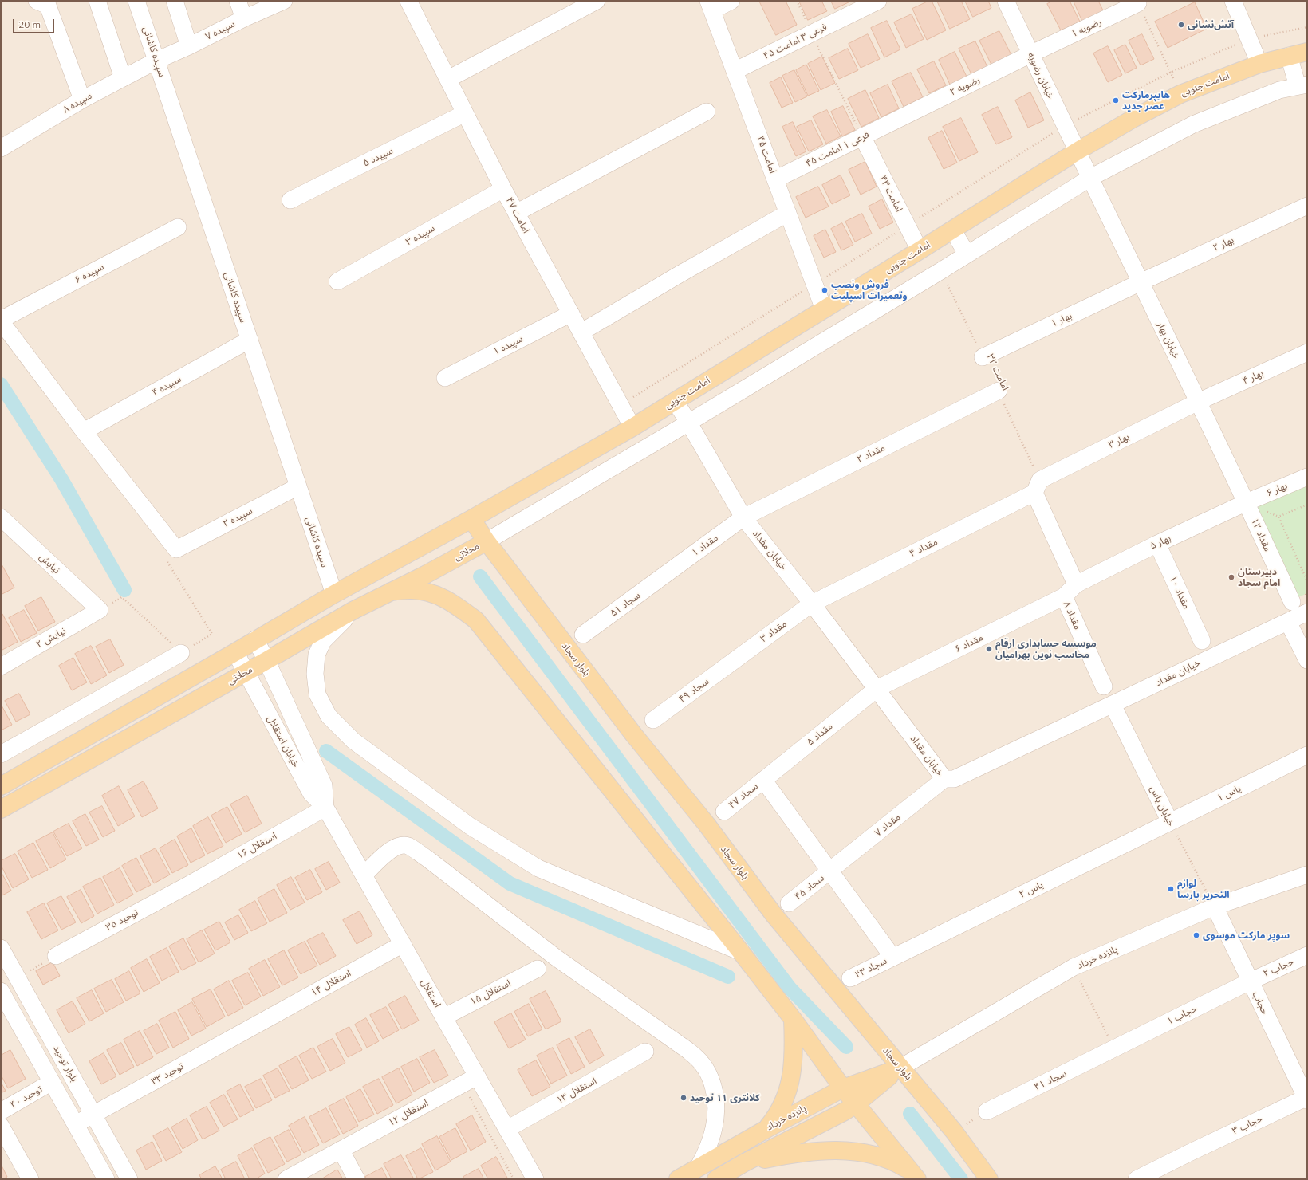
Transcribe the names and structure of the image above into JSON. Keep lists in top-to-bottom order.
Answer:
{
  "streets": {
    "main road": [
      "امامت جنوبی",
      "محلاتی",
      "بلوار سجاد",
      "پانزده خرداد"
    ],
    "street": [
      "رضویه ۱",
      "سپیده ۷",
      "فرعی ۳ امامت ۴۵",
      "سپیده کاشانی",
      "خیابان رضویه",
      "رضویه ۲",
      "سپیده ۸",
      "فرعی ۱ امامت ۴۵",
      "امامت ۴۵",
      "سپیده ۵",
      "امامت ۴۳",
      "امامت ۴۷",
      "سپیده ۳",
      "بهار ۲",
      "سپیده ۶",
      "بهار ۱",
      "خیابان بهار",
      "سپیده ۱",
      "بهار ۴",
      "سپیده ۴",
      "بهار ۳",
      "مقداد ۲",
      "بهار ۶",
      "سپیده ۲",
      "مقداد ۱۲",
      "بهار ۵",
      "مقداد ۱",
      "مقداد ۴",
      "خیابان مقداد",
      "نیایش",
      "مقداد ۱۰",
      "سجاد ۵۱",
      "مقداد ۸",
      "مقداد ۳",
      "نیایش ۲",
      "مقداد ۶",
      "سجاد ۴۹",
      "مقداد ۵",
      "خیابان استقلال",
      "یاس ۱",
      "سجاد ۴۷",
      "خیابان یاس",
      "مقداد ۷",
      "استقلال ۱۶",
      "سجاد ۴۵",
      "یاس ۲",
      "توحید ۳۵",
      "سجاد ۴۳",
      "حجاب ۲",
      "استقلال ۱۴",
      "استقلال ۱۵",
      "استقلال",
      "حجاب",
      "حجاب ۱",
      "بلوار توحید",
      "توحید ۳۳",
      "سجاد ۴۱",
      "استقلال ۱۳",
      "توحید ۴۰",
      "استقلال ۱۲",
      "حجاب ۳"
    ],
    "path": ["امامت ۳۲"]
  },
  "crossings": [
    ["رضویه ۱", "خیابان رضویه"],
    ["رضویه ۱", "رضویه ۲"],
    ["سپیده ۷", "سپیده کاشانی"],
    ["سپیده ۷", "سپیده ۸"],
    ["فرعی ۳ امامت ۴۵", "امامت ۴۵"],
    ["سپیده کاشانی", "سپیده ۸"],
    ["سپیده کاشانی", "سپیده ۴"],
    ["سپیده کاشانی", "سپیده ۲"],
    ["خیابان رضویه", "امامت جنوبی"],
    ["خیابان رضویه", "رضویه ۲"],
    ["خیابان رضویه", "خیابان بهار"],
    ["امامت جنوبی", "امامت ۴۵"],
    ["امامت جنوبی", "امامت ۴۳"],
    ["امامت جنوبی", "امامت ۴۷"],
    ["امامت جنوبی", "خیابان مقداد"],
    ["امامت جنوبی", "محلاتی"],
    ["رضویه ۲", "فرعی ۱ امامت ۴۵"],
    ["فرعی ۱ امامت ۴۵", "امامت ۴۵"],
    ["فرعی ۱ امامت ۴۵", "امامت ۴۳"],
    ["سپیده ۵", "امامت ۴۷"],
    ["امامت ۴۷", "سپیده ۳"],
    ["امامت ۴۷", "سپیده ۱"],
    ["بهار ۲", "بهار ۱"],
    ["بهار ۲", "خیابان بهار"],
    ["بهار ۱", "خیابان بهار"],
    ["بهار ۱", "امامت ۳۲"],
    ["خیابان بهار", "بهار ۴"],
    ["خیابان بهار", "بهار ۳"],
    ["خیابان بهار", "بهار ۶"],
    ["خیابان بهار", "مقداد ۱۲"],
    ["خیابان بهار", "بهار ۵"],
    ["امامت ۳۲", "بهار ۳"],
    ["امامت ۳۲", "مقداد ۲"],
    ["امامت ۳۲", "مقداد ۴"],
    ["بهار ۴", "بهار ۳"],
    ["بهار ۳", "مقداد ۴"],
    ["مقداد ۲", "مقداد ۱"],
    ["مقداد ۲", "خیابان مقداد"],
    ["بهار ۶", "مقداد ۱۲"],
    ["بهار ۶", "بهار ۵"],
    ["مقداد ۱۲", "بهار ۵"],
    ["بهار ۵", "مقداد ۱۰"],
    ["بهار ۵", "مقداد ۶"],
    ["مقداد ۱", "خیابان مقداد"],
    ["مقداد ۱", "سجاد ۵۱"],
    ["مقداد ۴", "خیابان مقداد"],
    ["مقداد ۴", "مقداد ۳"],
    ["خیابان مقداد", "مقداد ۳"],
    ["خیابان مقداد", "مقداد ۶"],
    ["خیابان مقداد", "مقداد ۵"],
    ["خیابان مقداد", "خیابان یاس"],
    ["خیابان مقداد", "مقداد ۷"],
    ["محلاتی", "بلوار سجاد"],
    ["محلاتی", "خیابان استقلال"],
    ["نیایش", "نیایش ۲"],
    ["مقداد ۸", "مقداد ۶"],
    ["مقداد ۳", "سجاد ۴۹"],
    ["مقداد ۶", "مقداد ۵"],
    ["بلوار سجاد", "پانزده خرداد"],
    ["مقداد ۵", "سجاد ۴۷"],
    ["خیابان استقلال", "استقلال ۱۶"],
    ["خیابان استقلال", "استقلال"],
    ["یاس ۱", "خیابان یاس"],
    ["یاس ۱", "یاس ۲"],
    ["خیابان یاس", "یاس ۲"],
    ["خیابان یاس", "پانزده خرداد"],
    ["خیابان یاس", "حجاب"],
    ["مقداد ۷", "سجاد ۴۵"],
    ["استقلال ۱۶", "توحید ۳۵"],
    ["استقلال ۱۶", "استقلال"],
    ["یاس ۲", "سجاد ۴۳"],
    ["پانزده خرداد", "حجاب"],
    ["حجاب ۲", "حجاب"],
    ["حجاب ۲", "حجاب ۱"],
    ["استقلال ۱۴", "استقلال"],
    ["استقلال ۱۴", "توحید ۳۳"],
    ["استقلال ۱۵", "استقلال"],
    ["استقلال", "استقلال ۱۳"],
    ["استقلال", "استقلال ۱۲"],
    ["حجاب", "حجاب ۱"],
    ["حجاب", "حجاب ۳"],
    ["حجاب ۱", "سجاد ۴۱"],
    ["بلوار توحید", "توحید ۳۳"]
  ],
  "places": [
    "آتش‌نشانی",
    "هایپرمارکت عصر جدید",
    "فروش ونصب وتعمیرات اسپلیت",
    "دبیرستان امام سجاد",
    "موسسه حسابداری ارقام محاسب نوین بهرامیان",
    "لوازم التحریر پارسا",
    "سوپر مارکت موسوی",
    "کلانتری ۱۱ توحید"
  ],
  "scale_bar": "20 m"
}
